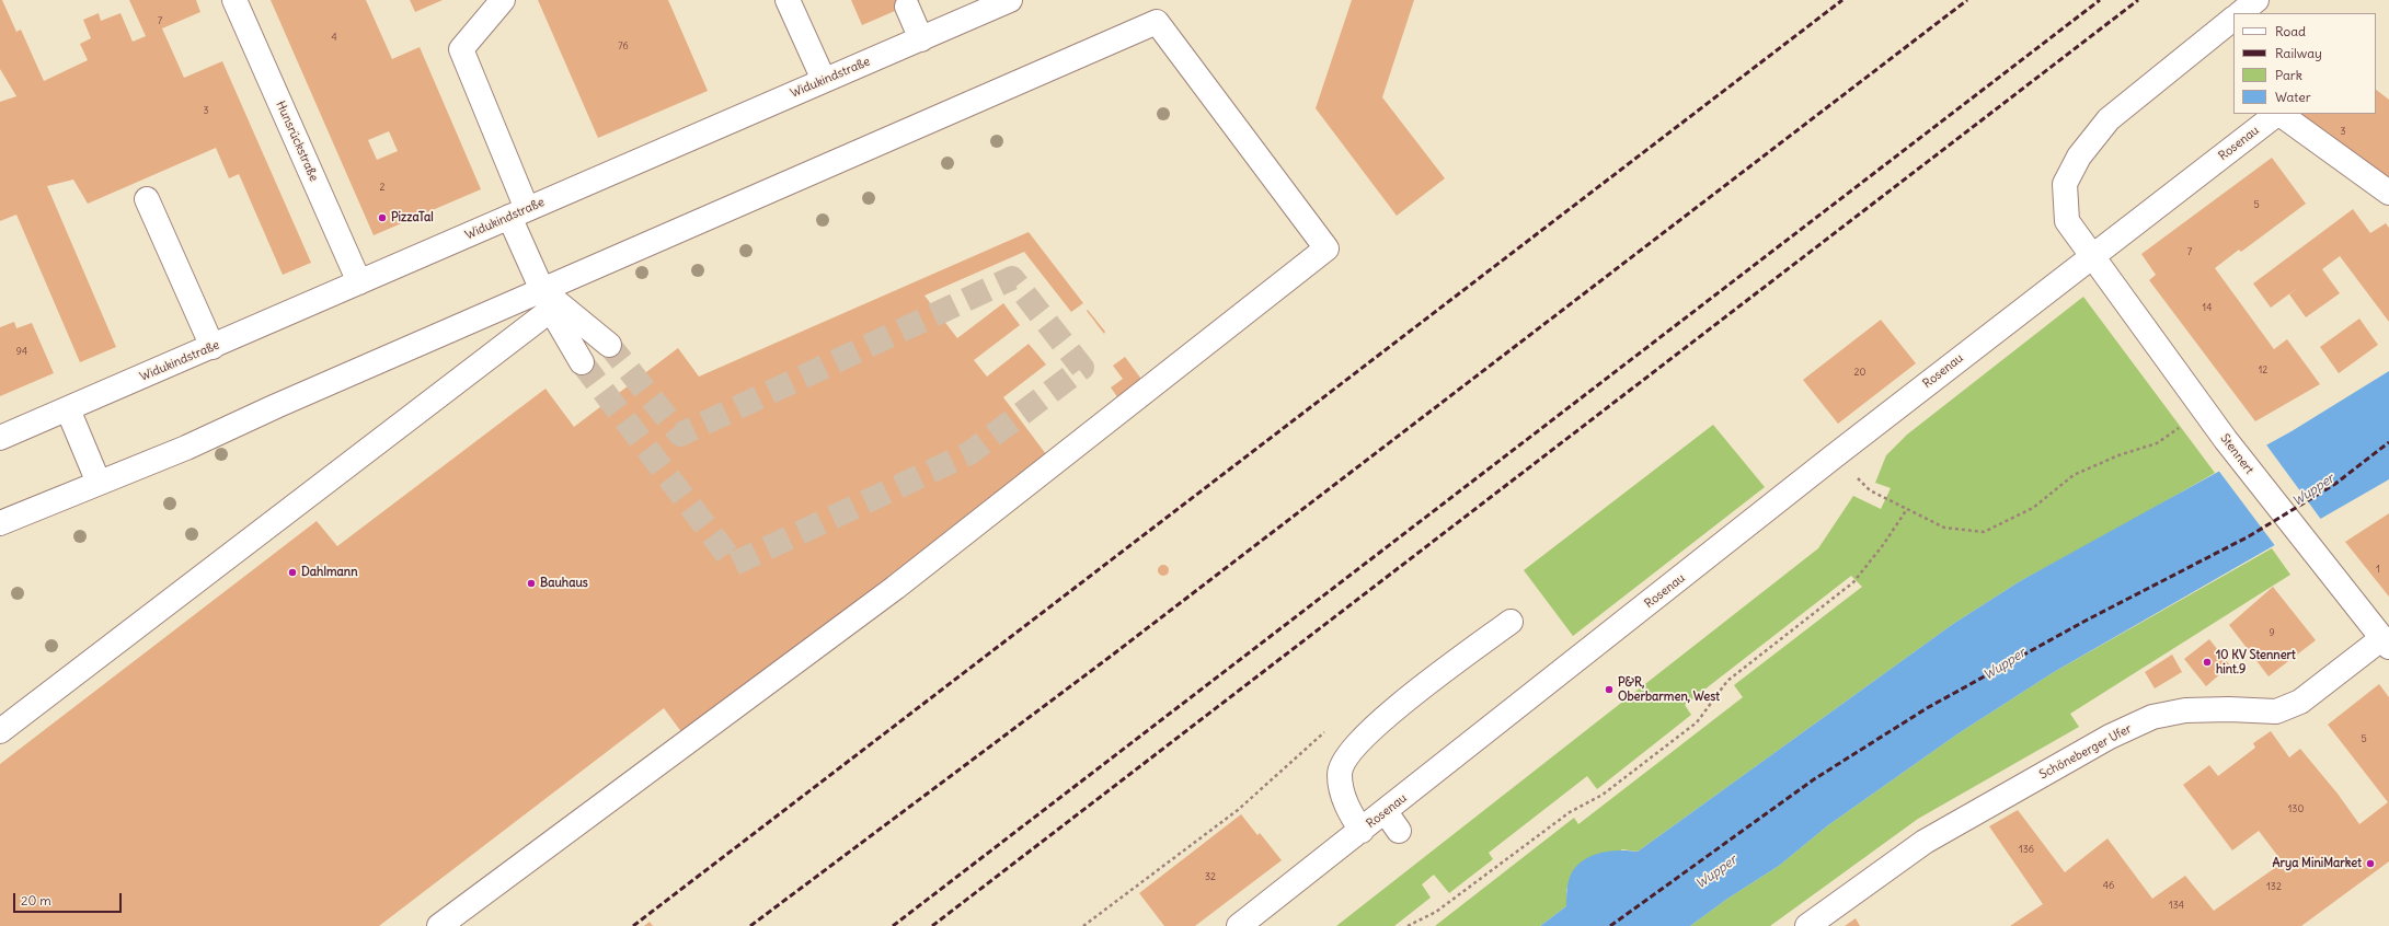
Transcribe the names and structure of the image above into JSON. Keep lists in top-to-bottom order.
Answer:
{
  "streets": {
    "street": [
      "Widukindstraße",
      "Hunsrückstraße",
      "Rosenau",
      "Stennert",
      "Schöneberger Ufer"
    ]
  },
  "crossings": [
    ["Widukindstraße", "Hunsrückstraße"],
    ["Rosenau", "Stennert"],
    ["Stennert", "Schöneberger Ufer"]
  ],
  "water": ["Wupper"],
  "places": [
    "PizzaTal",
    "Dahlmann",
    "Bauhaus",
    "10 KV Stennert hint.9",
    "P&R, Oberbarmen, West",
    "Arya MiniMarket"
  ],
  "house_numbers": [
    "7",
    "4",
    "76",
    "3",
    "3",
    "2",
    "5",
    "7",
    "14",
    "94",
    "12",
    "20",
    "1",
    "9",
    "5",
    "130",
    "136",
    "32",
    "46",
    "132",
    "134"
  ],
  "legend": [
    "Road",
    "Railway",
    "Park",
    "Water"
  ],
  "scale_bar": "20 m"
}
